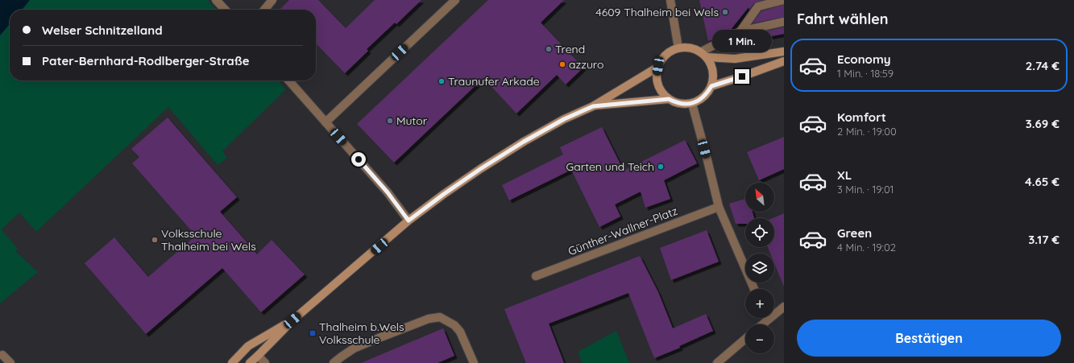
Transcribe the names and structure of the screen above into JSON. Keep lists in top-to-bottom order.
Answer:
{
  "streets": {
    "street": ["Günther-Wallner-Platz"]
  },
  "places": {
    "other": [
      "4609 Thalheim bei Wels",
      "Trend",
      "azzuro",
      "Traunufer Arkade",
      "Mutor",
      "Garten und Teich",
      "Volksschule Thalheim bei Wels"
    ],
    "transit": ["Thalheim b.Wels Volksschule"]
  },
  "north": "top left",
  "page": {
    "heading": "Fahrt wählen",
    "banner": ["Welser Schnitzelland", "Pater-Bernhard-Rodlberger-Straße"],
    "bubble": "1 Min.",
    "list": [
      {
        "name": "Economy",
        "note": "1 Min. · 18:59",
        "value": "2.74 €"
      },
      {
        "name": "Komfort",
        "note": "2 Min. · 19:00",
        "value": "3.69 €"
      },
      {
        "name": "XL",
        "note": "3 Min. · 19:01",
        "value": "4.65 €"
      },
      {
        "name": "Green",
        "note": "4 Min. · 19:02",
        "value": "3.17 €"
      }
    ],
    "map_buttons": ["+", "−"],
    "buttons": "Bestätigen"
  }
}
